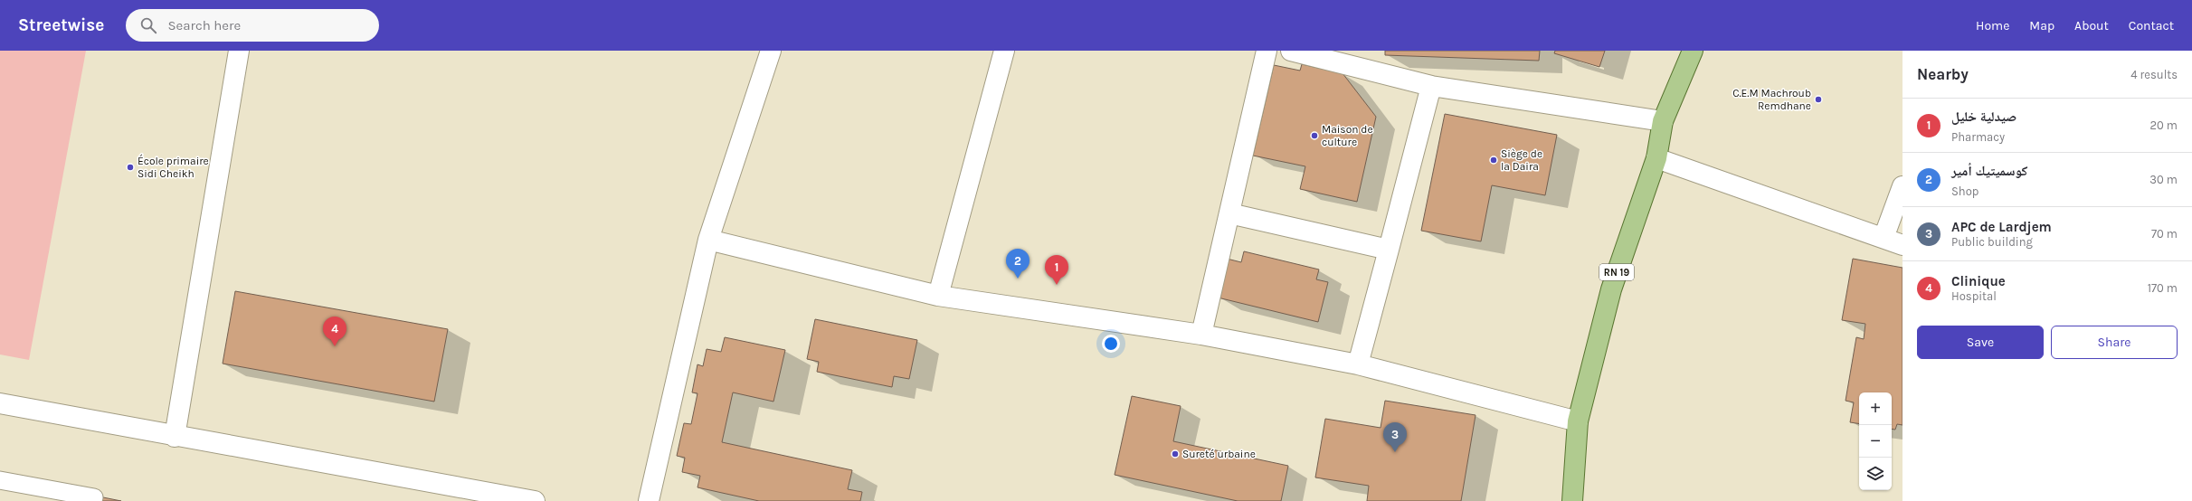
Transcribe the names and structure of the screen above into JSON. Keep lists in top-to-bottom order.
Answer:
{
  "streets": {
    "main road": ["RN 19"]
  },
  "places": [
    "C.E.M Machroub Remdhane",
    "Maison de culture",
    "Siège de la Daira",
    "École primaire Sidi Cheikh",
    "Sureté urbaine"
  ],
  "page": {
    "header": "Streetwise",
    "search": "Search here",
    "nav": [
      "Home",
      "Map",
      "About",
      "Contact"
    ],
    "heading": ["Nearby", "4 results"],
    "list": [
      {
        "mark": "1",
        "name": "صيدلية خليل",
        "note": "Pharmacy",
        "value": "20 m"
      },
      {
        "mark": "2",
        "name": "كوسميتيك أمير",
        "note": "Shop",
        "value": "30 m"
      },
      {
        "mark": "3",
        "name": "APC de Lardjem",
        "note": "Public building",
        "value": "70 m"
      },
      {
        "mark": "4",
        "name": "Clinique",
        "note": "Hospital",
        "value": "170 m"
      }
    ],
    "pins": [
      "2",
      "1",
      "4",
      "3"
    ],
    "buttons": ["Save", "Share"],
    "map_buttons": ["+", "−"]
  }
}
